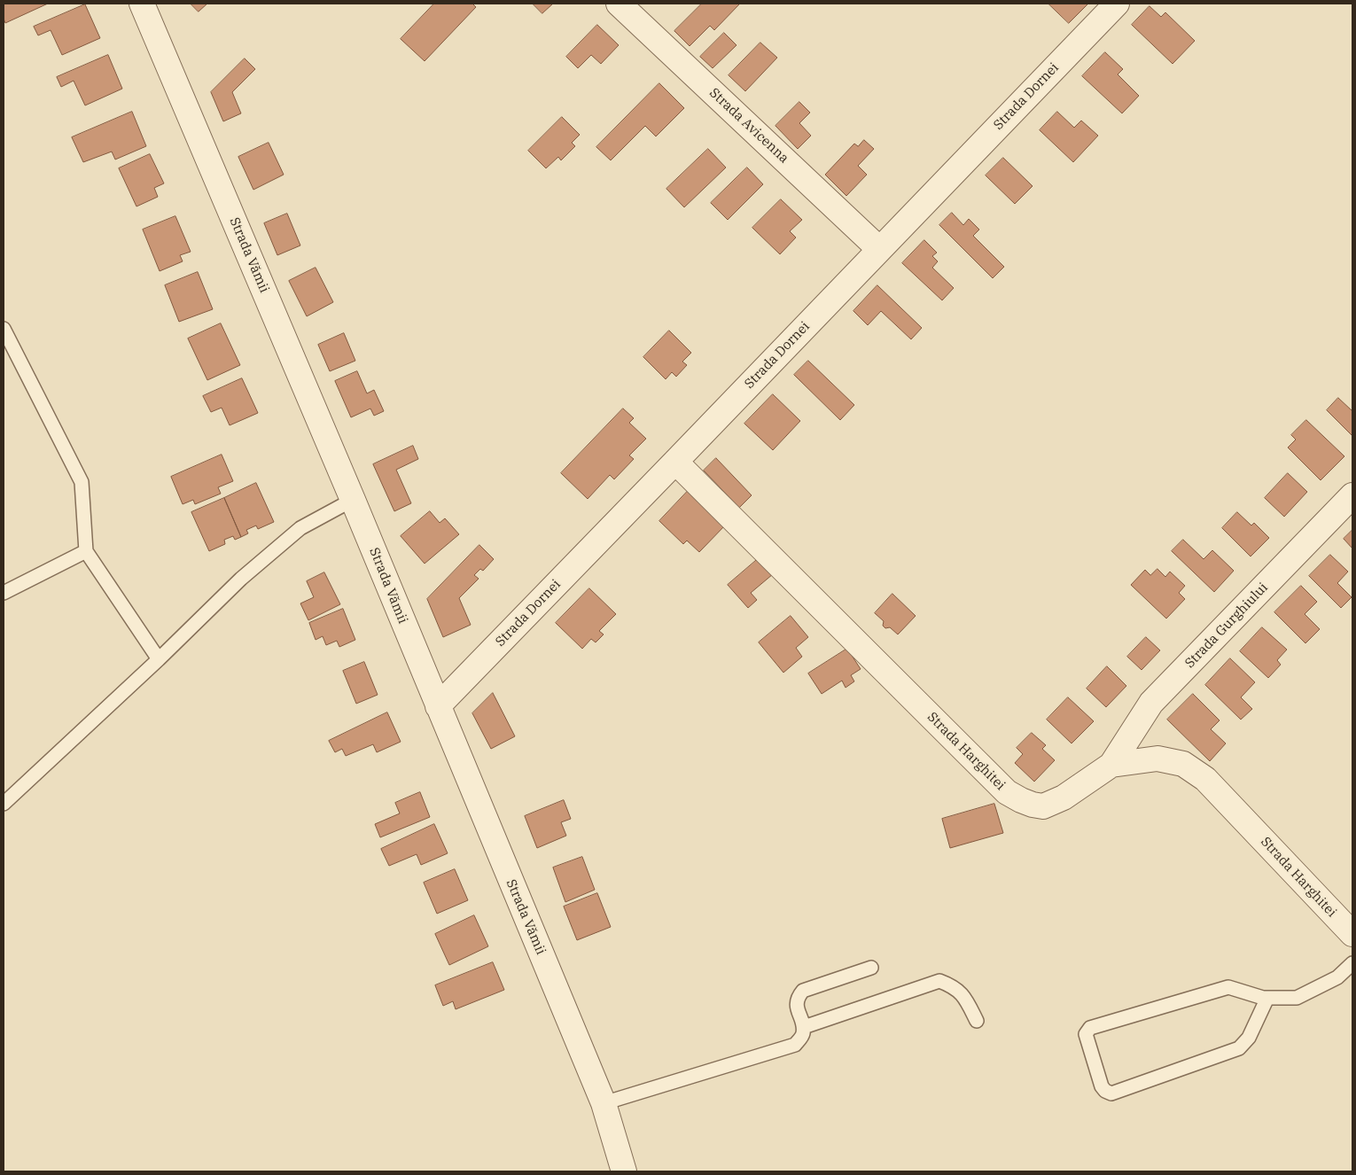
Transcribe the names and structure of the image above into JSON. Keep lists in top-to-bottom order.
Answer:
{
  "streets": {
    "street": [
      "Strada Dornei",
      "Strada Avicenna",
      "Strada Vămii",
      "Strada Gurghiului",
      "Strada Harghitei"
    ]
  },
  "crossings": [
    ["Strada Dornei", "Strada Avicenna"],
    ["Strada Dornei", "Strada Vămii"],
    ["Strada Dornei", "Strada Harghitei"],
    ["Strada Gurghiului", "Strada Harghitei"]
  ]
}
